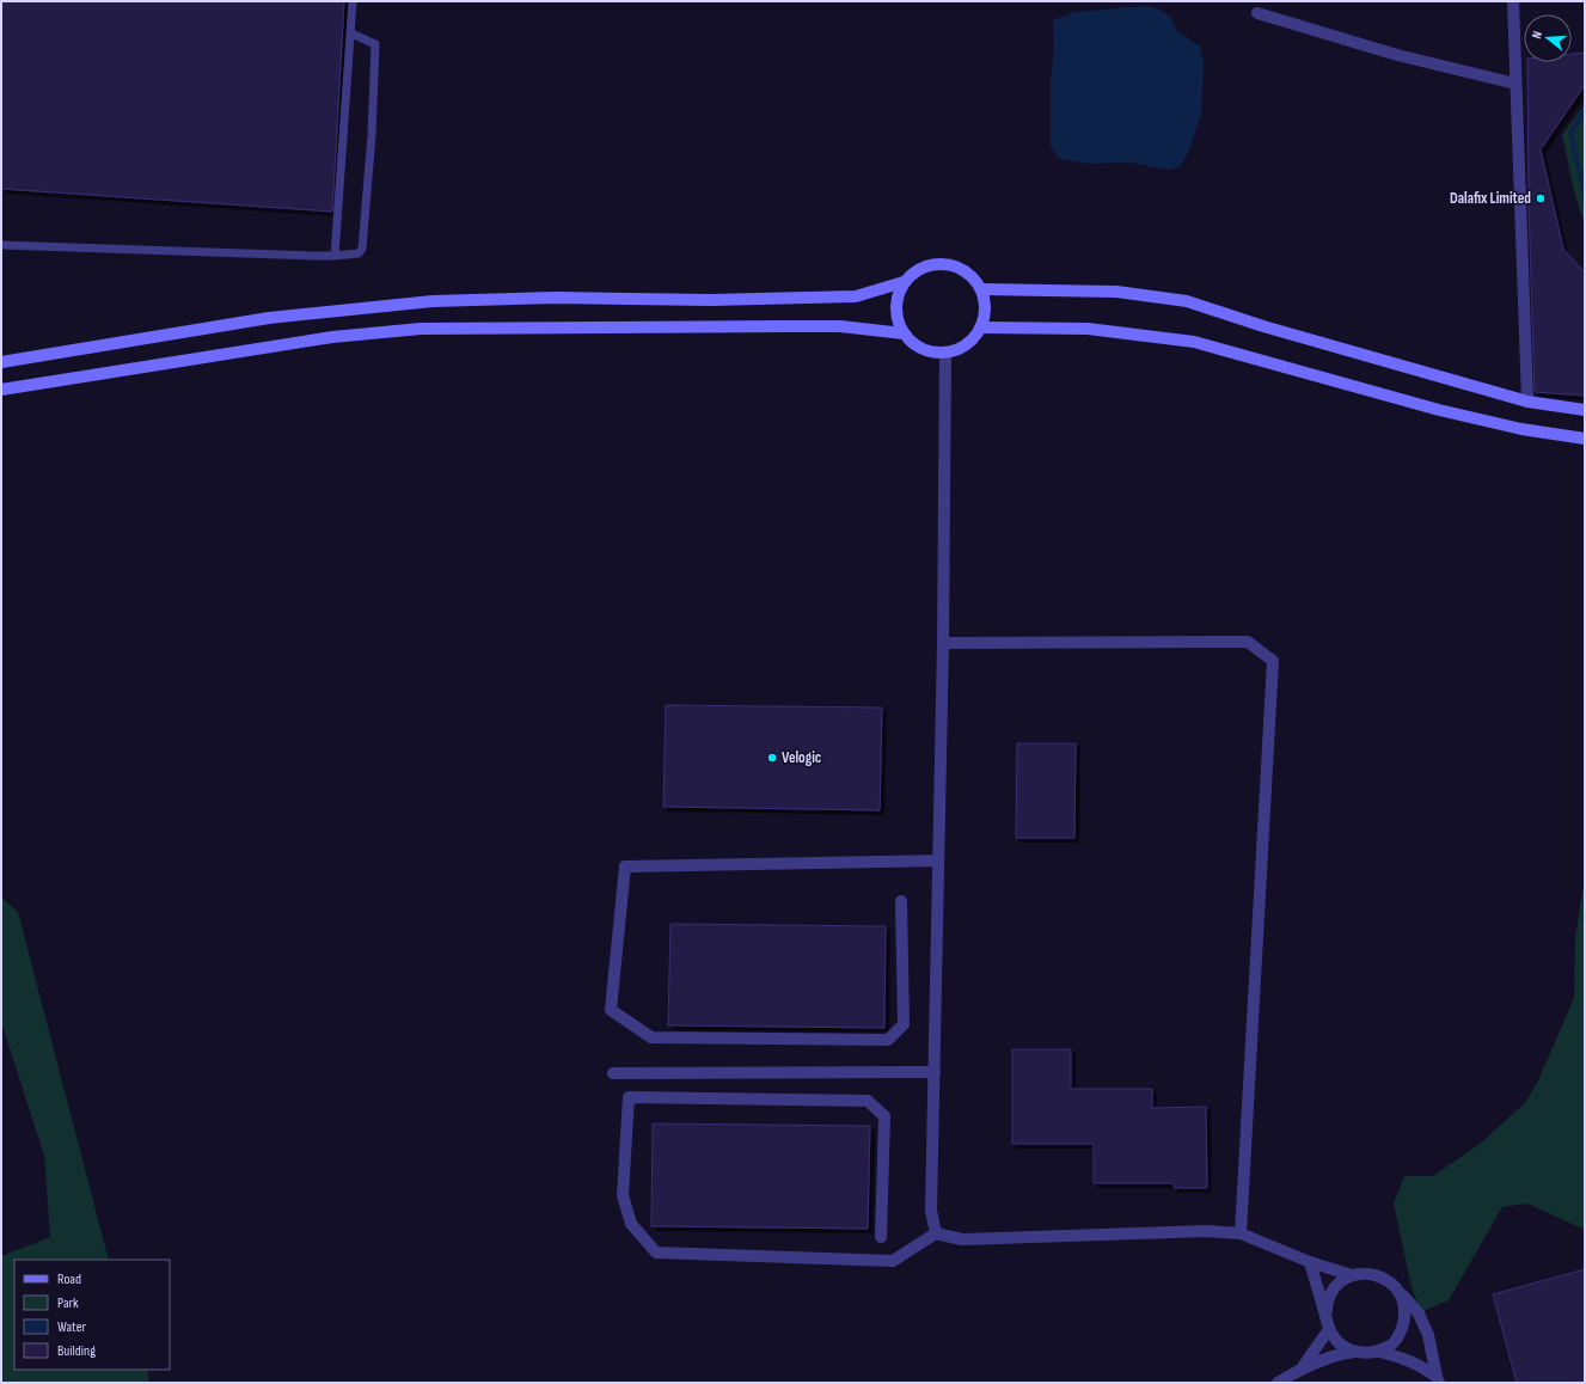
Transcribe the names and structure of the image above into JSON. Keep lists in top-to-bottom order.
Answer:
{
  "places": ["Dalafix Limited", "Velogic"],
  "legend": [
    "Road",
    "Park",
    "Water",
    "Building"
  ],
  "north": "left"
}
